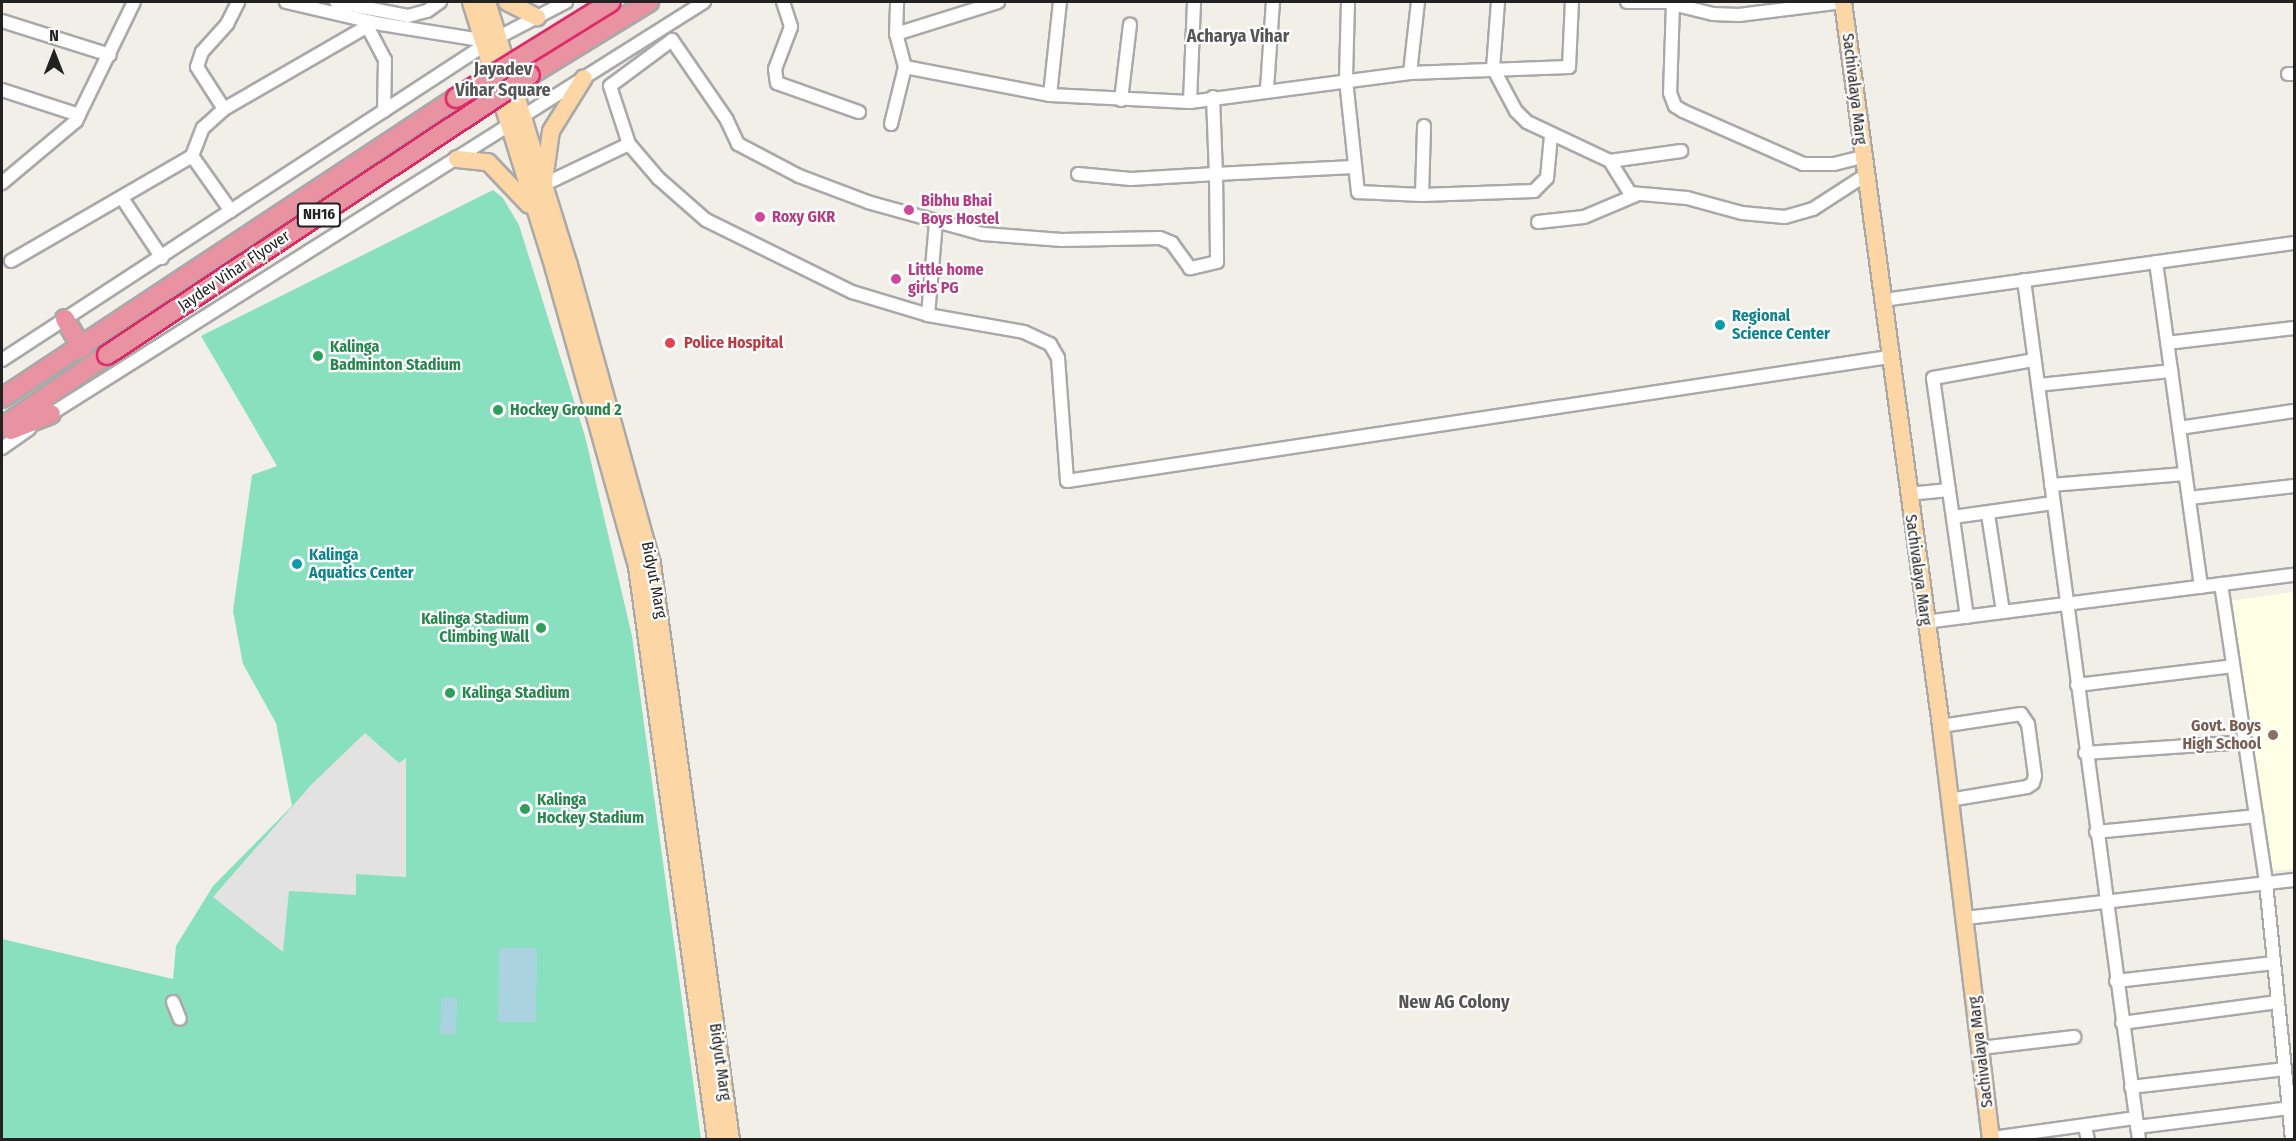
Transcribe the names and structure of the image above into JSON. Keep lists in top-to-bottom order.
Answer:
{
  "streets": {
    "highway": ["NH16", "Jaydev Vihar Flyover"],
    "main road": ["Sachivalaya Marg", "Bidyut Marg"]
  },
  "districts": ["Acharya Vihar", "Jayadev Vihar Square", "New AG Colony"],
  "places": [
    "Bibhu Bhai Boys Hostel",
    "Roxy GKR",
    "Little home girls PG",
    "Regional Science Center",
    "Police Hospital",
    "Kalinga Badminton Stadium",
    "Hockey Ground 2",
    "Kalinga Aquatics Center",
    "Kalinga Stadium Climbing Wall",
    "Kalinga Stadium",
    "Govt. Boys High School",
    "Kalinga Hockey Stadium"
  ],
  "north": "top"
}
